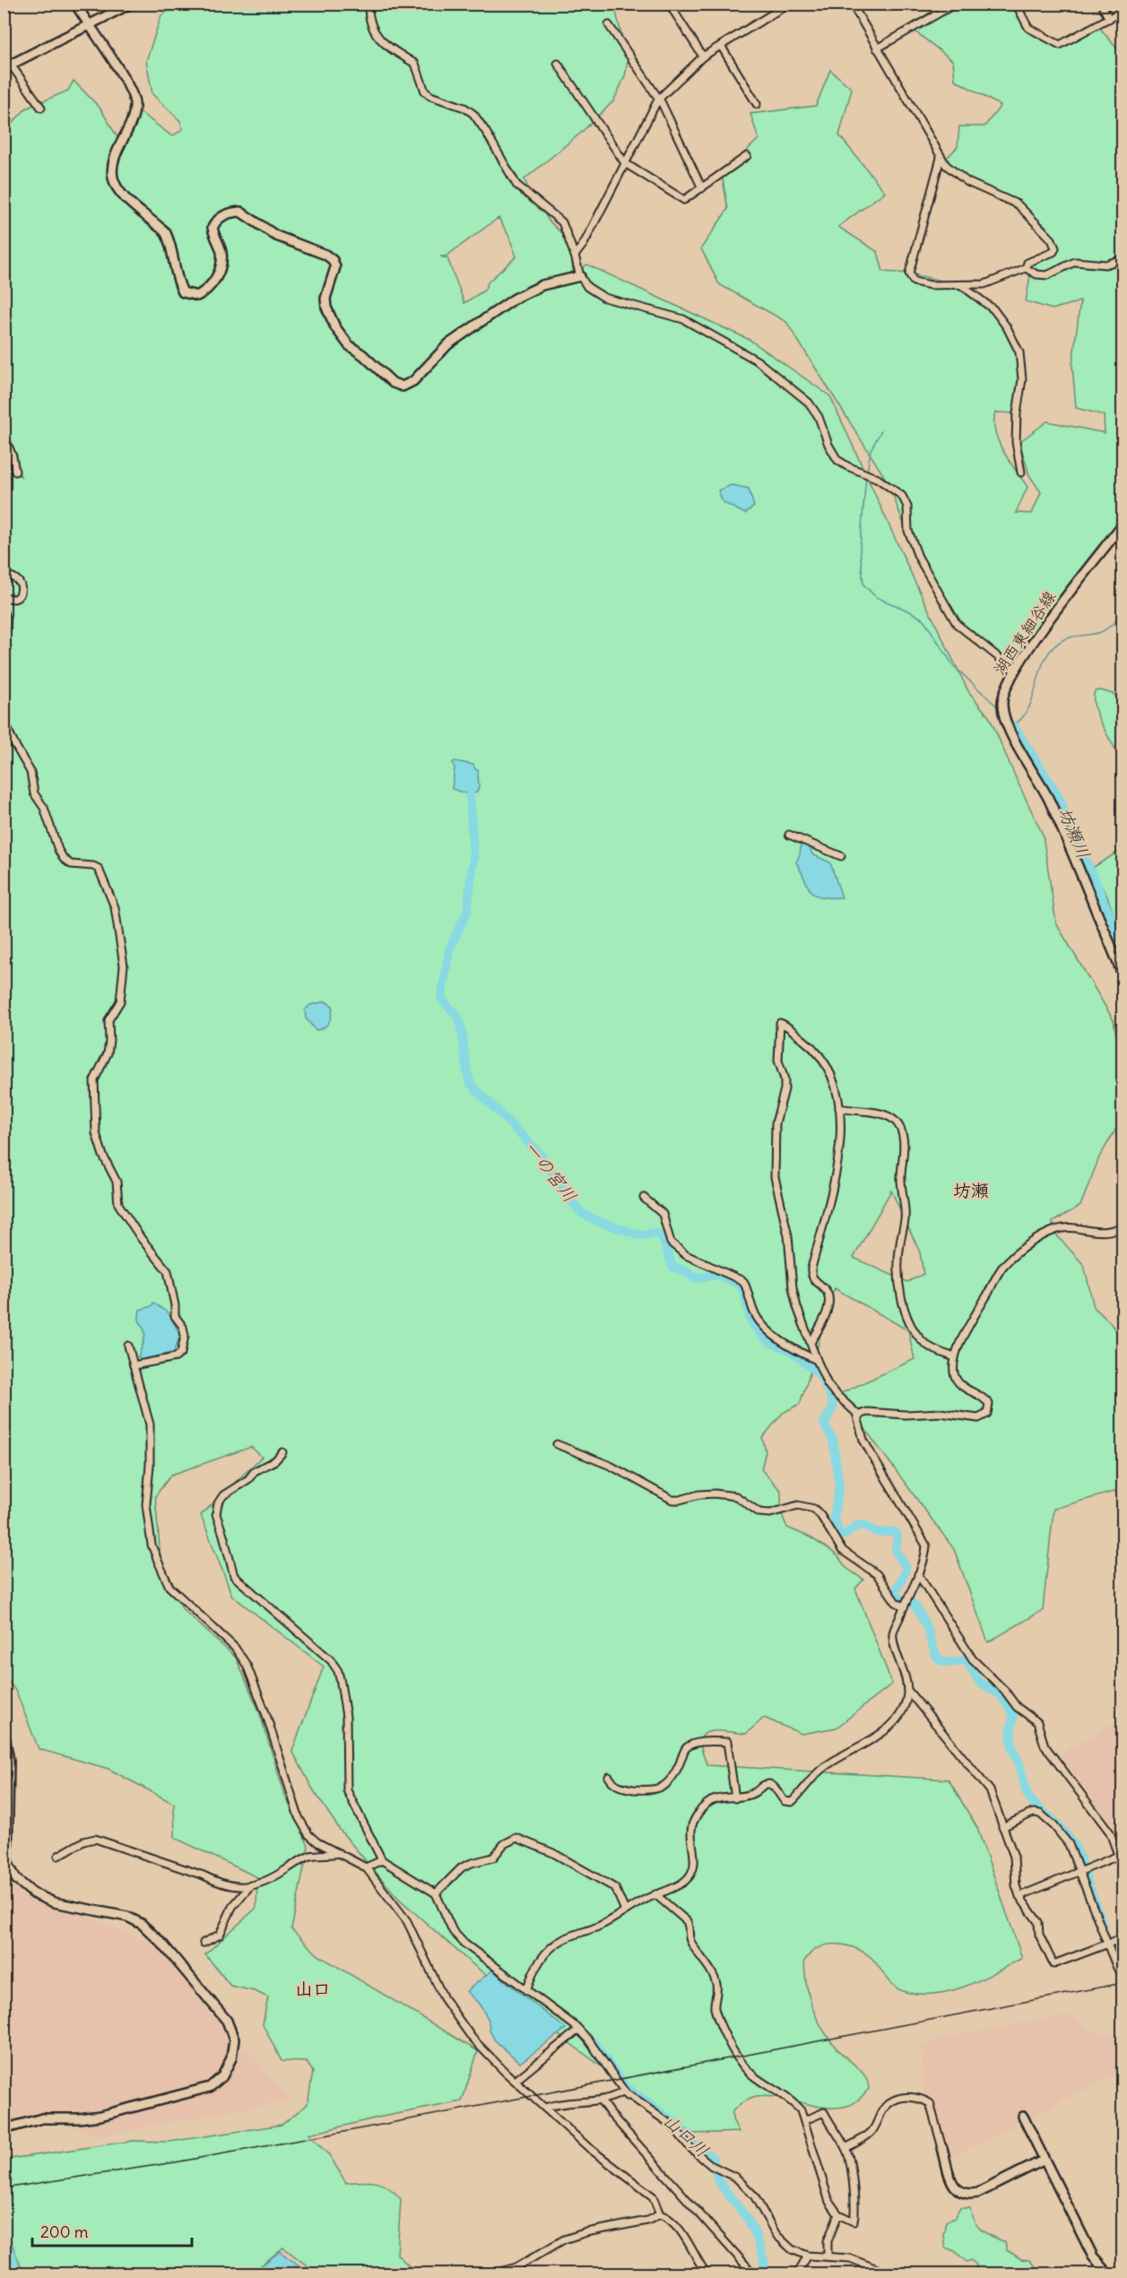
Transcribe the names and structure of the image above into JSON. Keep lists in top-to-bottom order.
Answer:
{
  "streets": {
    "street": ["湖西東細谷線"]
  },
  "districts": ["坊瀬", "山口"],
  "water": ["坊瀬川", "一の宮川", "山口川"],
  "scale_bar": "200 m"
}
